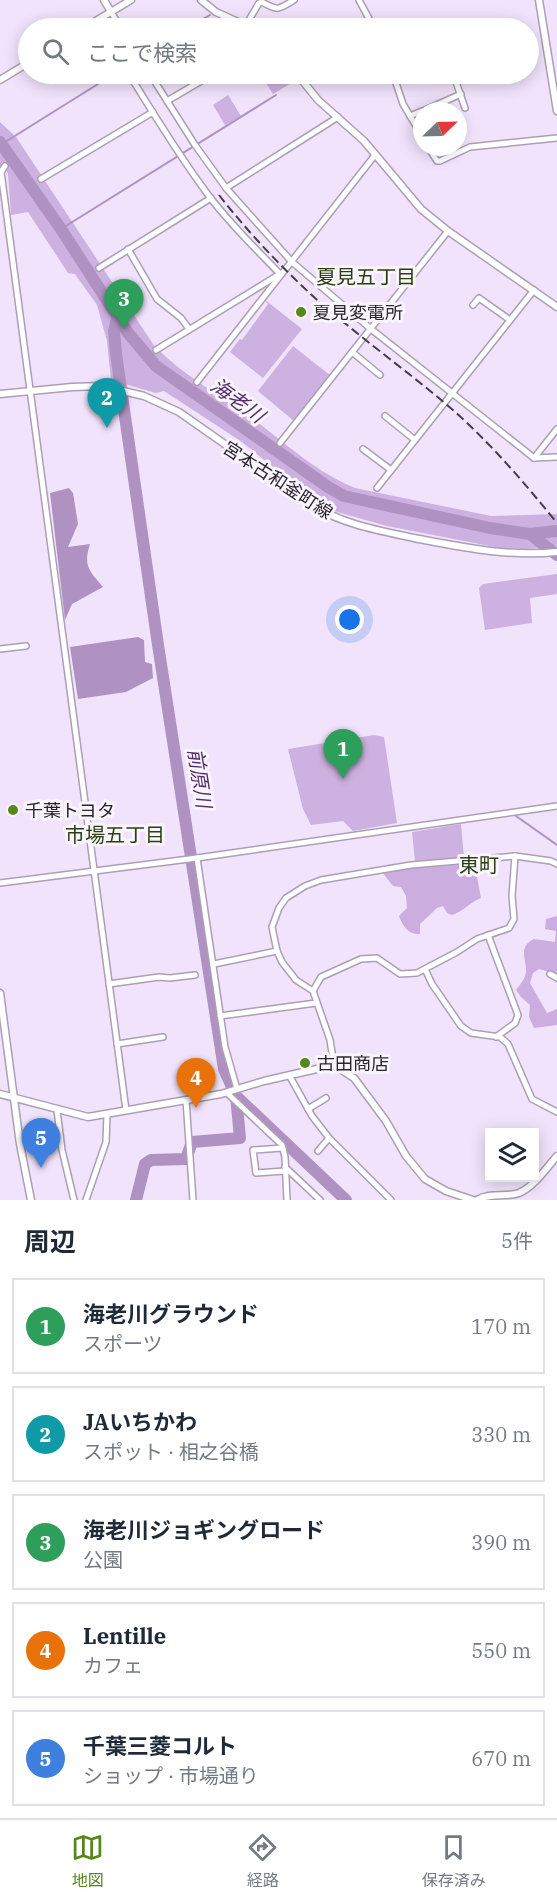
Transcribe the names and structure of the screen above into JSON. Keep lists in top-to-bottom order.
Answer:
{
  "streets": {
    "street": ["宮本古和釜町線"]
  },
  "districts": ["夏見五丁目", "市場五丁目", "東町"],
  "water": ["海老川", "前原川"],
  "places": ["夏見変電所", "千葉トヨタ", "古田商店"],
  "north": "top right",
  "page": {
    "search": "ここで検索",
    "pins": [
      "3",
      "2",
      "1",
      "4",
      "5"
    ],
    "heading": ["周辺", "5件"],
    "list": [
      {
        "mark": "1",
        "name": "海老川グラウンド",
        "note": "スポーツ",
        "value": "170 m"
      },
      {
        "mark": "2",
        "name": "JAいちかわ",
        "note": "スポット · 相之谷橋",
        "value": "330 m"
      },
      {
        "mark": "3",
        "name": "海老川ジョギングロード",
        "note": "公園",
        "value": "390 m"
      },
      {
        "mark": "4",
        "name": "Lentille",
        "note": "カフェ",
        "value": "550 m"
      },
      {
        "mark": "5",
        "name": "千葉三菱コルト",
        "note": "ショップ · 市場通り",
        "value": "670 m"
      }
    ],
    "nav": ["地図", "経路", "保存済み"]
  }
}
